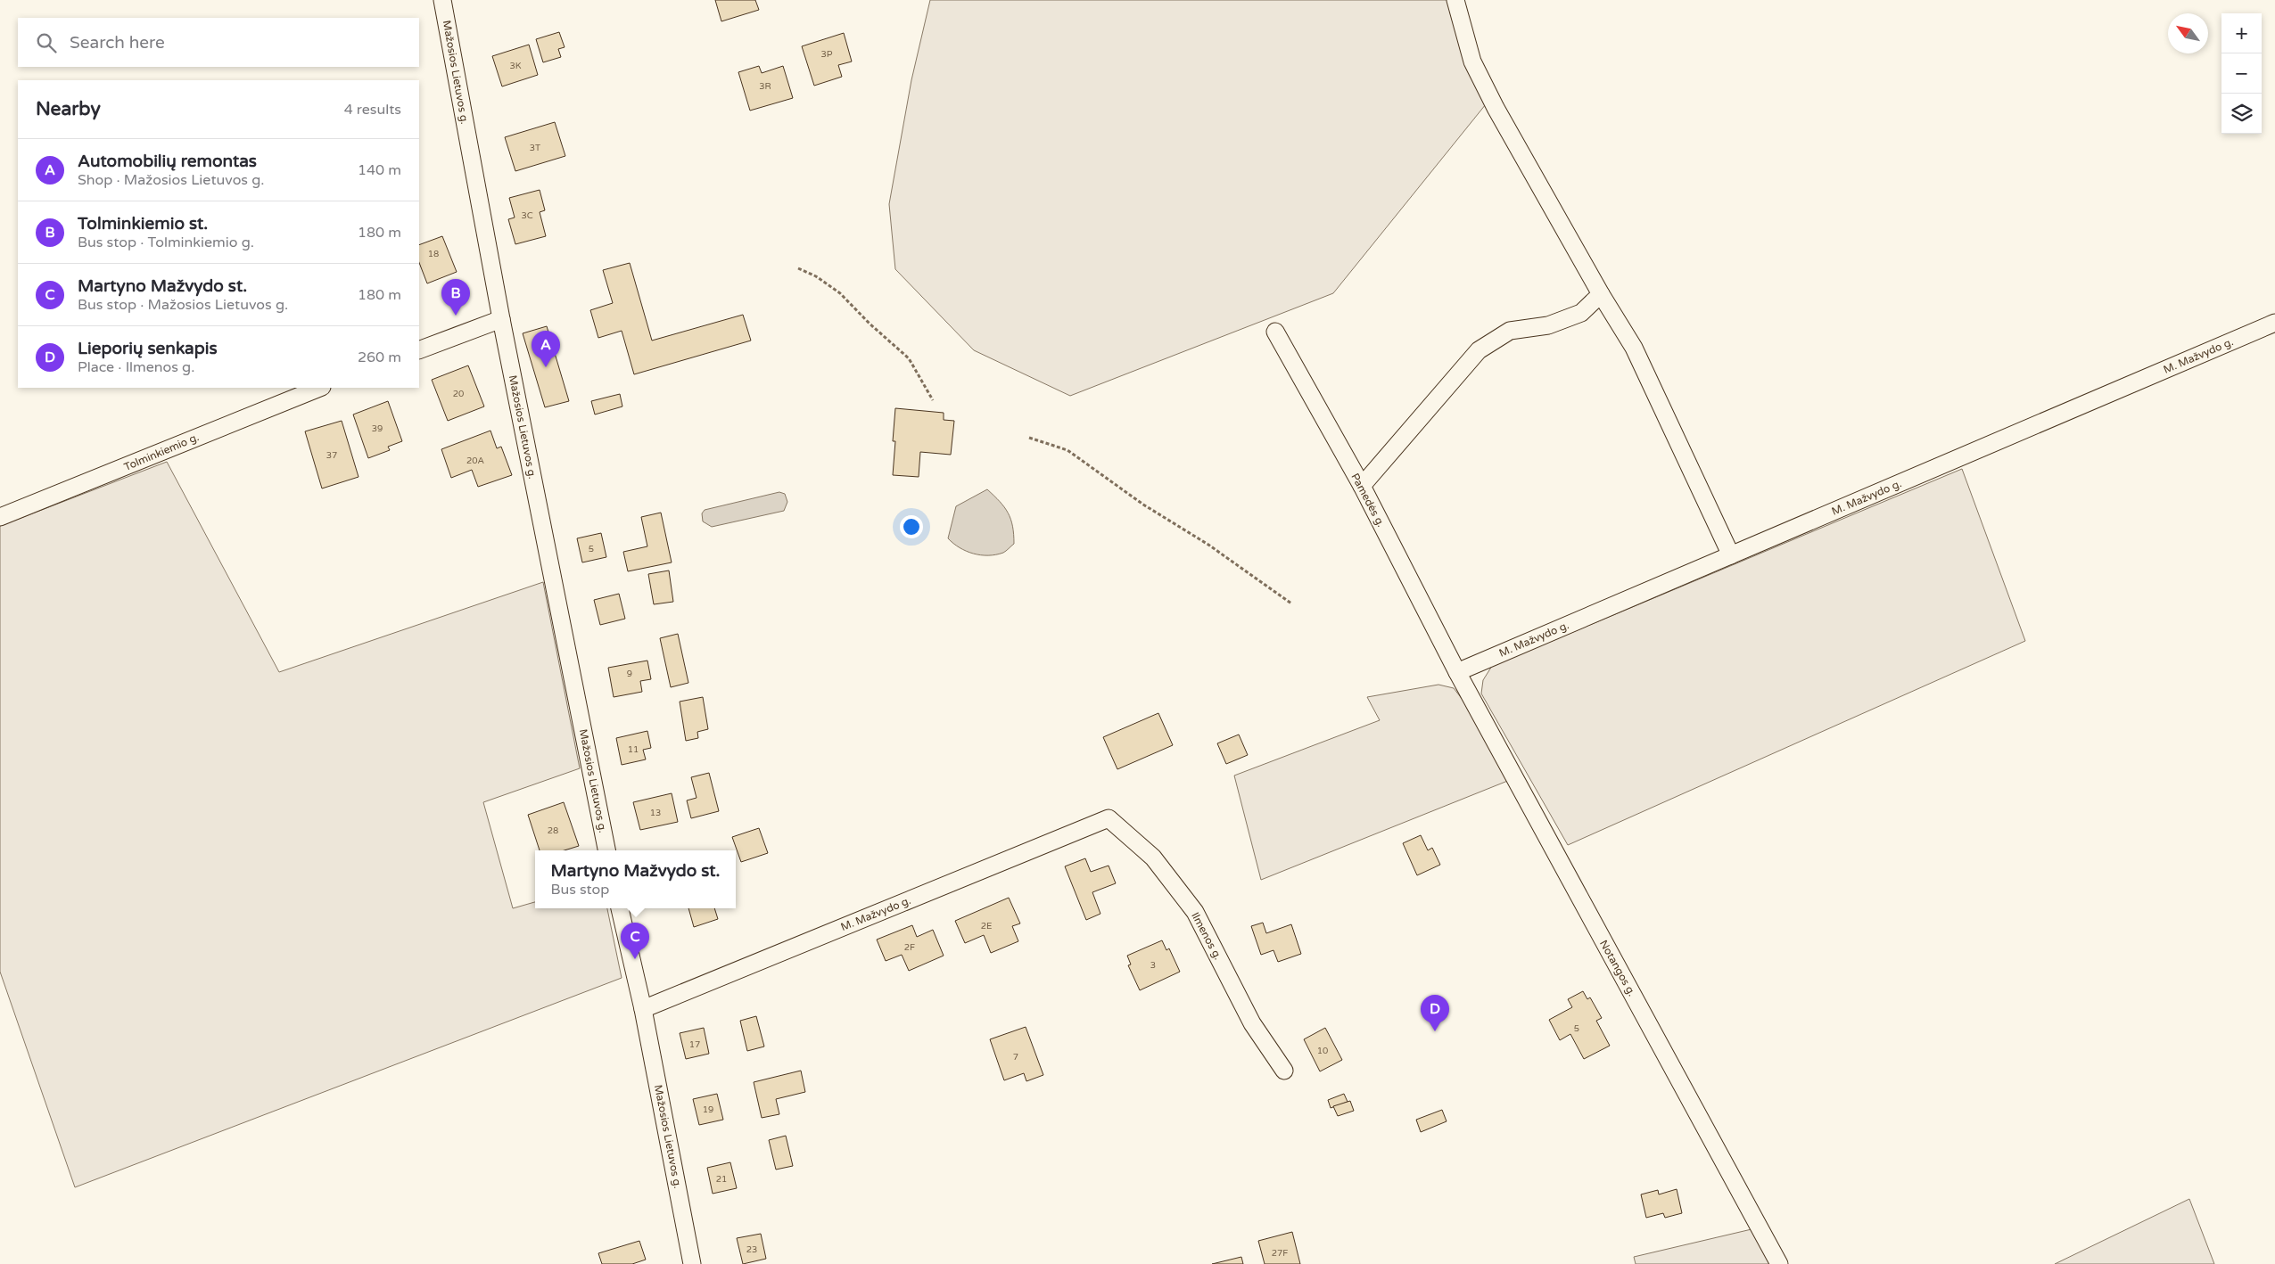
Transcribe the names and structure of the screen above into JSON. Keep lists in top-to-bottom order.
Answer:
{
  "streets": {
    "street": [
      "Mažosios Lietuvos g.",
      "M. Mažvydo g.",
      "Tolminkiemio g.",
      "Pamedės g.",
      "Ilmenos g.",
      "Notangos g."
    ]
  },
  "crossings": [
    ["Mažosios Lietuvos g.", "M. Mažvydo g."],
    ["M. Mažvydo g.", "Pamedės g."],
    ["M. Mažvydo g.", "Ilmenos g."],
    ["M. Mažvydo g.", "Notangos g."],
    ["Pamedės g.", "Notangos g."]
  ],
  "house_numbers": [
    "3P",
    "3K",
    "3R",
    "3T",
    "3C",
    "18",
    "20",
    "39",
    "37",
    "20A",
    "5",
    "9",
    "11",
    "13",
    "28",
    "2E",
    "2F",
    "3",
    "5",
    "17",
    "10",
    "7",
    "19",
    "21",
    "23",
    "27F"
  ],
  "north": "top left",
  "page": {
    "map_buttons": ["+", "−"],
    "search": "Search here",
    "heading": ["Nearby", "4 results"],
    "list": [
      {
        "mark": "A",
        "name": "Automobilių remontas",
        "note": "Shop · Mažosios Lietuvos g.",
        "value": "140 m"
      },
      {
        "mark": "B",
        "name": "Tolminkiemio st.",
        "note": "Bus stop · Tolminkiemio g.",
        "value": "180 m"
      },
      {
        "mark": "C",
        "name": "Martyno Mažvydo st.",
        "note": "Bus stop · Mažosios Lietuvos g.",
        "value": "180 m"
      },
      {
        "mark": "D",
        "name": "Lieporių senkapis",
        "note": "Place · Ilmenos g.",
        "value": "260 m"
      }
    ],
    "pins": [
      "B",
      "A",
      "C",
      "D"
    ],
    "popup": ["Martyno Mažvydo st.", "Bus stop"]
  }
}
